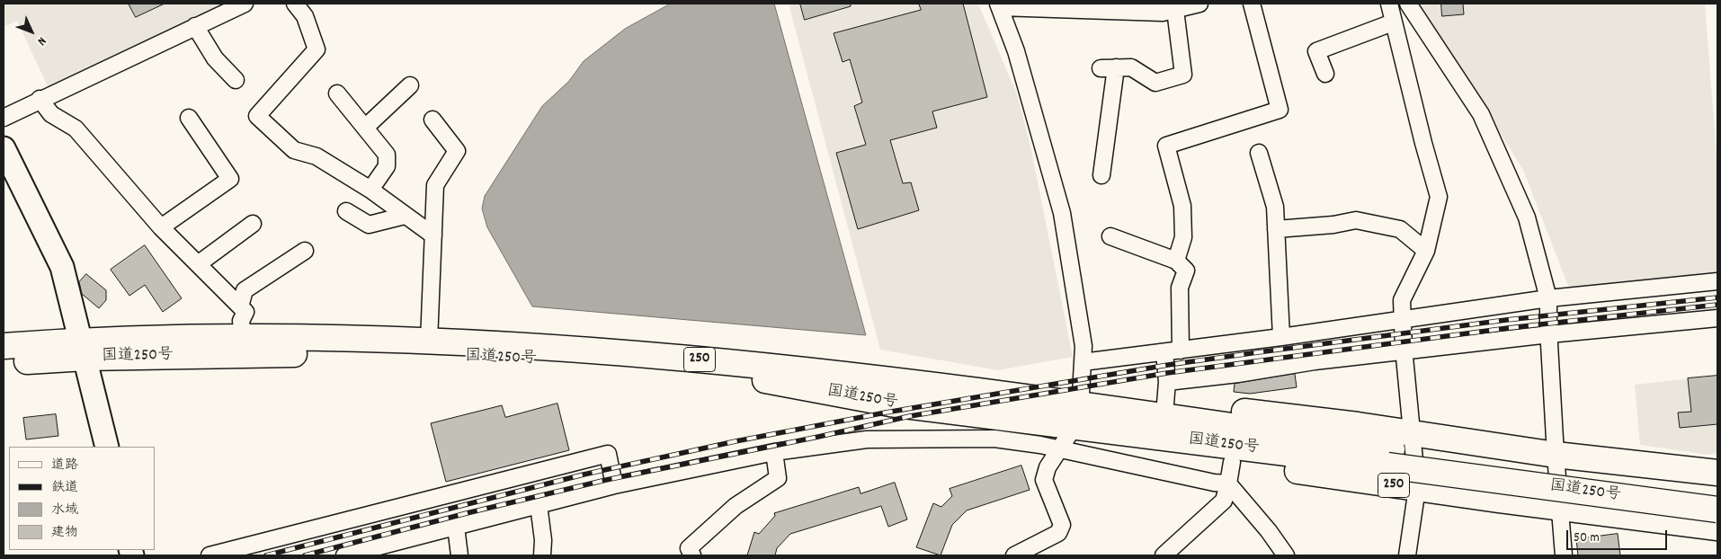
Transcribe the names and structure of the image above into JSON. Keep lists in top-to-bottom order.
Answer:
{
  "streets": {
    "highway": ["国道250号", "250"]
  },
  "crossings": [
    ["国道250号", "250"]
  ],
  "legend": [
    "道路",
    "鉄道",
    "水域",
    "建物"
  ],
  "scale_bar": "50 m",
  "north": "bottom right"
}
